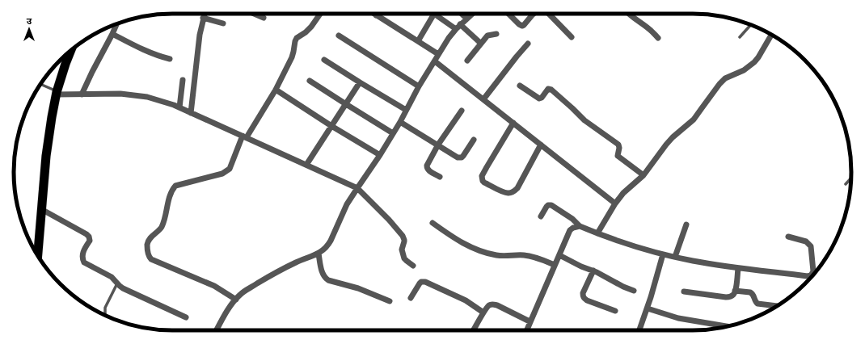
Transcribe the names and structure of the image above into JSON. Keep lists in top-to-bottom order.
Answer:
{
  "north": "top"
}
